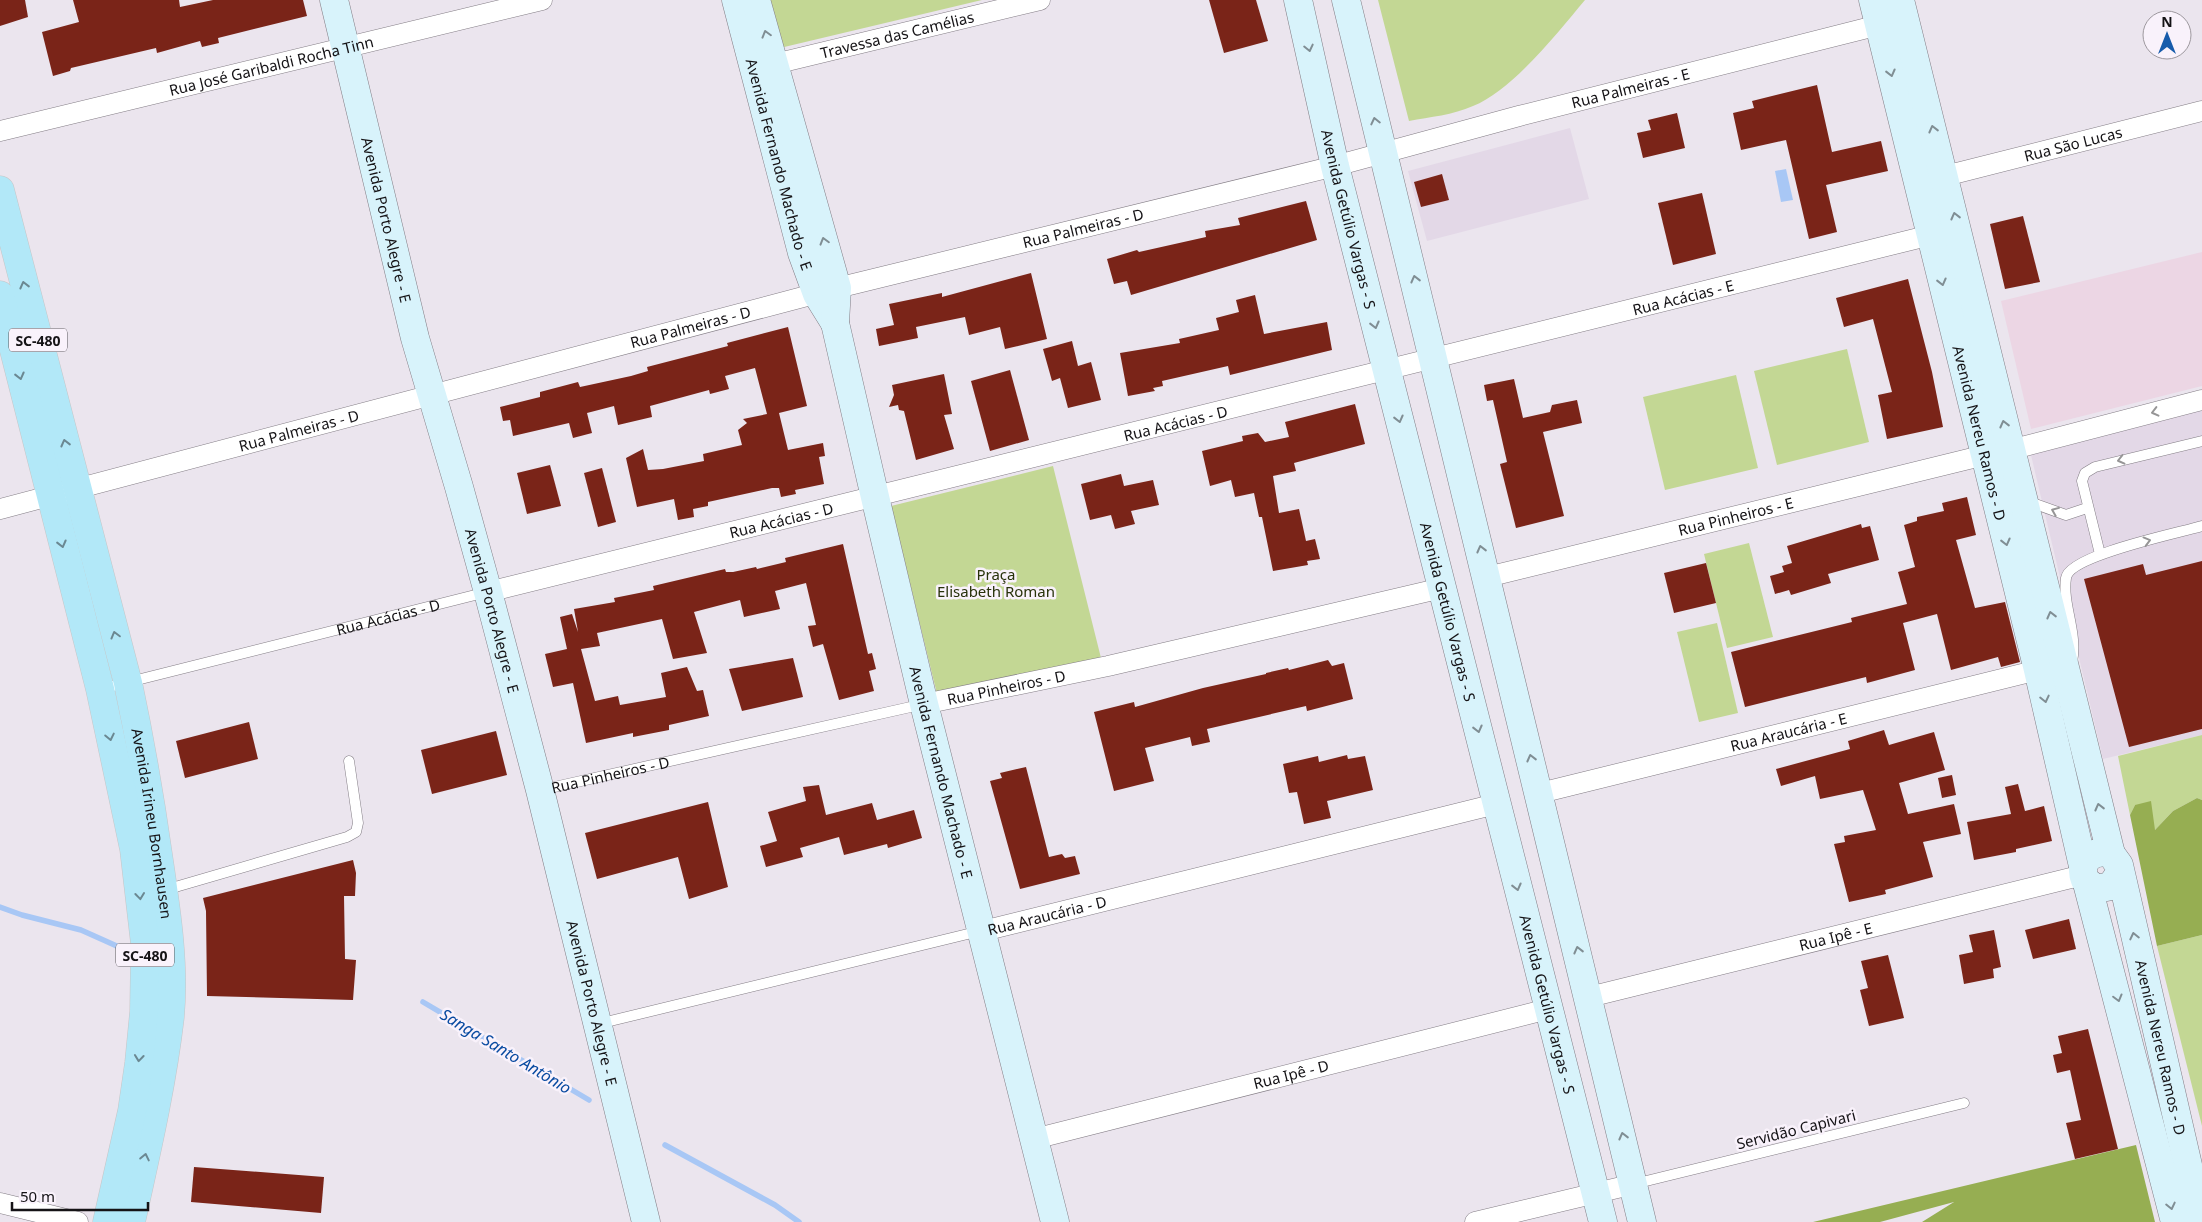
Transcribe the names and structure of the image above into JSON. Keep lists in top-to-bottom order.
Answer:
{
  "streets": {
    "main road": ["SC-480", "Avenida Irineu Bornhausen"],
    "street": [
      "Travessa das Camélias",
      "Rua José Garibaldi Rocha Tinn",
      "Rua Palmeiras - E",
      "Rua São Lucas",
      "Avenida Fernando Machado - E",
      "Avenida Getúlio Vargas - S",
      "Avenida Porto Alegre - E",
      "Rua Palmeiras - D",
      "Rua Acácias - E",
      "Rua Acácias - D",
      "Avenida Nereu Ramos - D",
      "Rua Pinheiros - E",
      "Rua Pinheiros - D",
      "Rua Araucária - E",
      "Rua Araucária - D",
      "Rua Ipê - E",
      "Rua Ipê - D"
    ],
    "lane": ["Servidão Capivari"]
  },
  "crossings": [
    ["Travessa das Camélias", "Avenida Fernando Machado - E"],
    ["Rua José Garibaldi Rocha Tinn", "Avenida Porto Alegre - E"],
    ["Rua Palmeiras - E", "Rua Palmeiras - D"],
    ["Rua Palmeiras - E", "Avenida Nereu Ramos - D"],
    ["Rua São Lucas", "Avenida Nereu Ramos - D"],
    ["Avenida Fernando Machado - E", "Rua Palmeiras - D"],
    ["Avenida Fernando Machado - E", "Rua Acácias - D"],
    ["Avenida Fernando Machado - E", "Rua Pinheiros - D"],
    ["Avenida Fernando Machado - E", "Rua Araucária - D"],
    ["Avenida Fernando Machado - E", "Rua Ipê - D"],
    ["Avenida Getúlio Vargas - S", "Rua Palmeiras - D"],
    ["Avenida Getúlio Vargas - S", "Rua Acácias - D"],
    ["Avenida Getúlio Vargas - S", "Rua Pinheiros - D"],
    ["Avenida Getúlio Vargas - S", "Rua Araucária - D"],
    ["Avenida Getúlio Vargas - S", "Rua Ipê - D"],
    ["Avenida Porto Alegre - E", "Rua Palmeiras - D"],
    ["Avenida Porto Alegre - E", "Rua Acácias - D"],
    ["Avenida Porto Alegre - E", "Rua Pinheiros - D"],
    ["Avenida Porto Alegre - E", "Rua Araucária - D"],
    ["Rua Palmeiras - D", "SC-480"],
    ["Rua Palmeiras - D", "Avenida Irineu Bornhausen"],
    ["Rua Acácias - E", "Rua Acácias - D"],
    ["Rua Acácias - E", "Avenida Nereu Ramos - D"],
    ["SC-480", "Avenida Irineu Bornhausen"],
    ["Rua Acácias - D", "Avenida Irineu Bornhausen"],
    ["Avenida Nereu Ramos - D", "Rua Pinheiros - E"],
    ["Avenida Nereu Ramos - D", "Rua Araucária - E"],
    ["Avenida Nereu Ramos - D", "Rua Ipê - E"]
  ],
  "water": ["Sanga Santo Antônio"],
  "parks": ["Praça Elisabeth Roman"],
  "scale_bar": "50 m",
  "north": "top"
}
